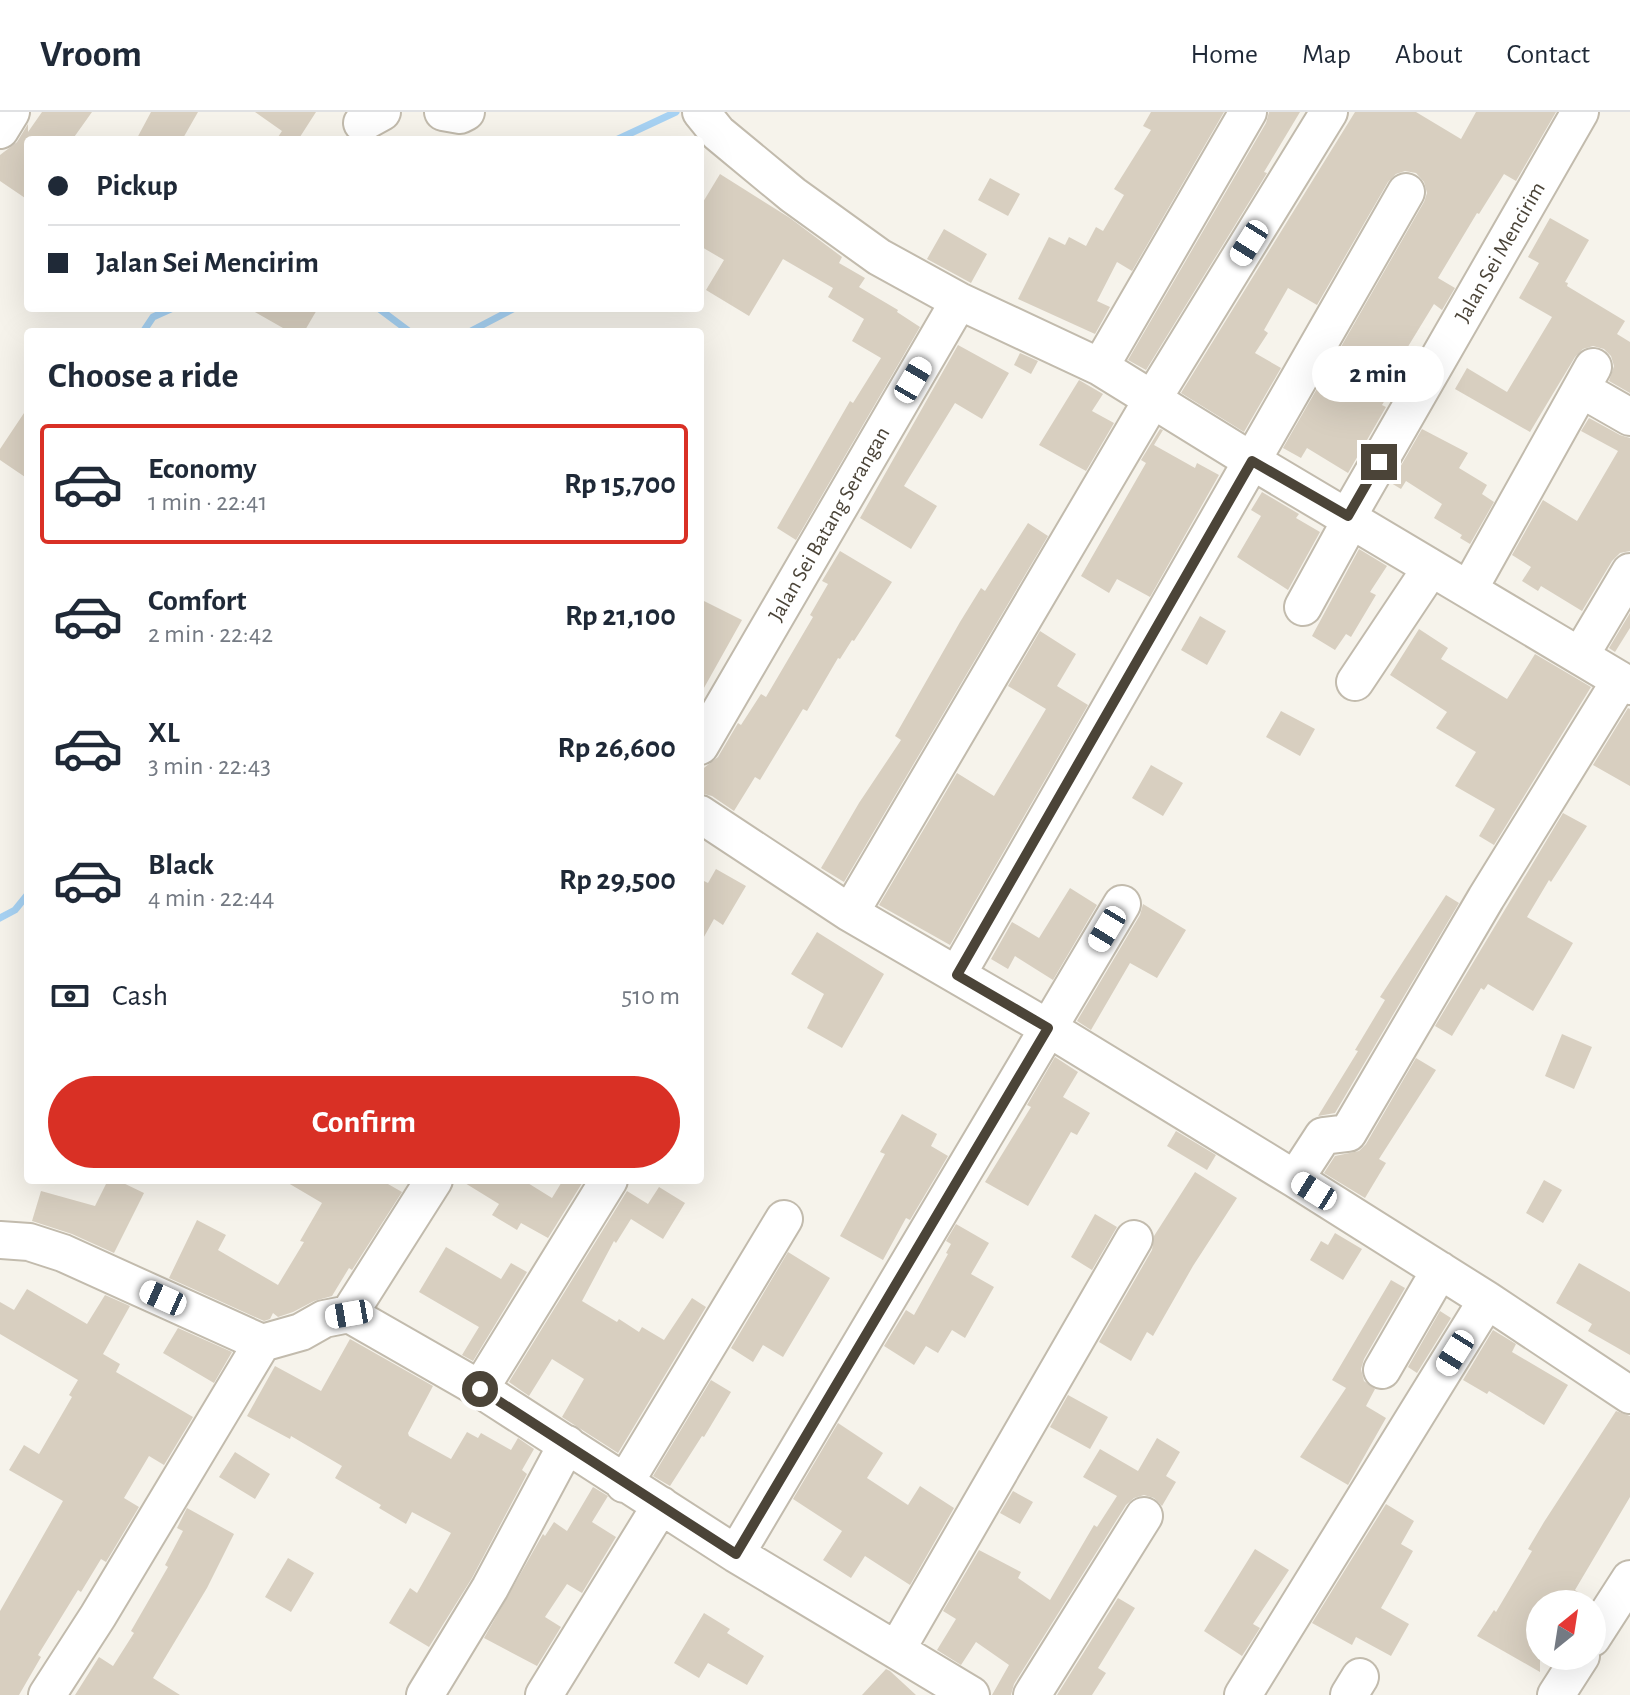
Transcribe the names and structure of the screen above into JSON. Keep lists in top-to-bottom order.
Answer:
{
  "streets": {
    "street": ["Jalan Sei Mencirim", "Jalan Sei Batang Serangan"]
  },
  "north": "top right",
  "page": {
    "header": "Vroom",
    "nav": [
      "Home",
      "Map",
      "About",
      "Contact"
    ],
    "banner": ["Pickup", "Jalan Sei Mencirim"],
    "heading": "Choose a ride",
    "bubble": "2 min",
    "list": [
      {
        "name": "Economy",
        "note": "1 min · 22:41",
        "value": "Rp 15,700"
      },
      {
        "name": "Comfort",
        "note": "2 min · 22:42",
        "value": "Rp 21,100"
      },
      {
        "name": "XL",
        "note": "3 min · 22:43",
        "value": "Rp 26,600"
      },
      {
        "name": "Black",
        "note": "4 min · 22:44",
        "value": "Rp 29,500"
      }
    ],
    "pay": ["Cash", "510 m"],
    "buttons": "Confirm"
  }
}
